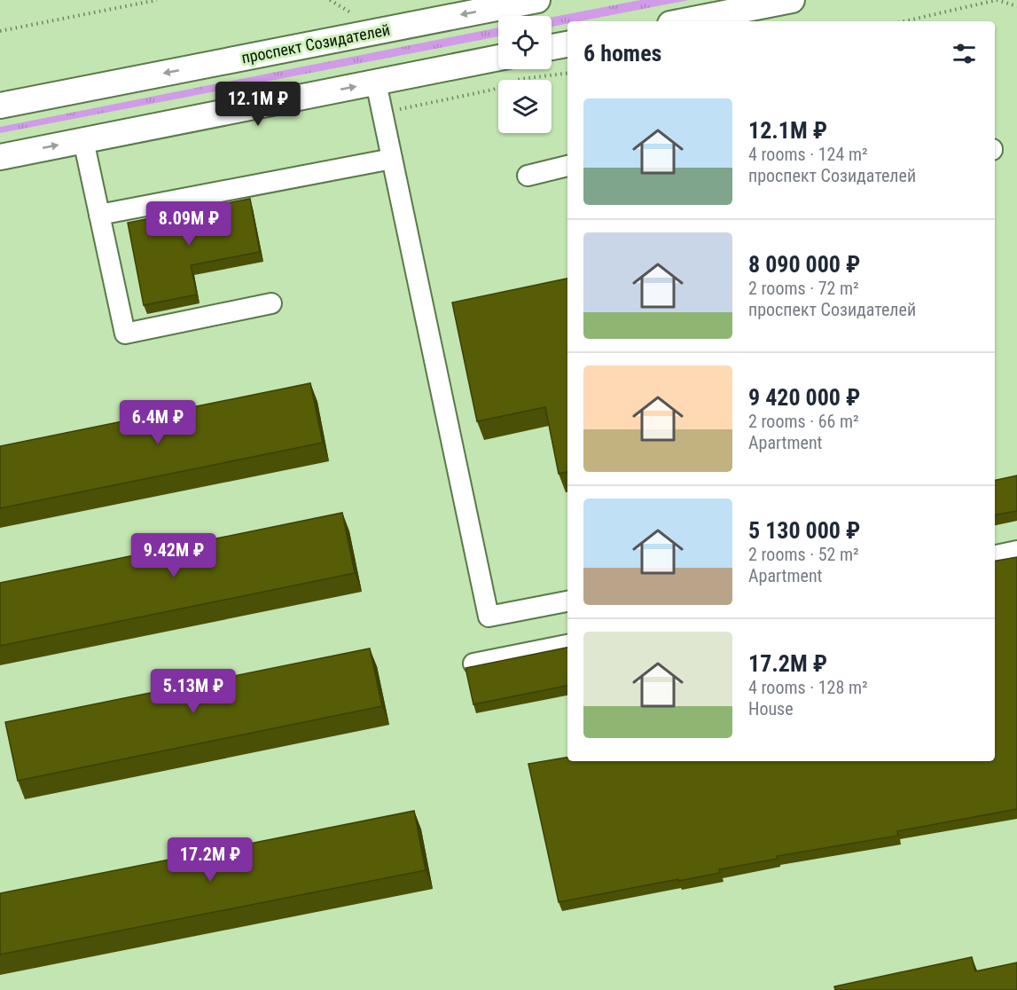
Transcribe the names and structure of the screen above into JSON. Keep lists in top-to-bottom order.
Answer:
{
  "streets": {
    "main road": ["проспект Созидателей"]
  },
  "page": {
    "heading": "6 homes",
    "price": [
      "12.1M ₽",
      "8.09M ₽",
      "6.4M ₽",
      "9.42M ₽",
      "5.13M ₽",
      "17.2M ₽"
    ],
    "list": [
      {
        "name": "12.1M ₽",
        "note": "4 rooms · 124 m² · проспект Созидателей"
      },
      {
        "name": "8 090 000 ₽",
        "note": "2 rooms · 72 m² · проспект Созидателей"
      },
      {
        "name": "9 420 000 ₽",
        "note": "2 rooms · 66 m² · Apartment"
      },
      {
        "name": "5 130 000 ₽",
        "note": "2 rooms · 52 m² · Apartment"
      },
      {
        "name": "17.2M ₽",
        "note": "4 rooms · 128 m² · House"
      }
    ]
  }
}
